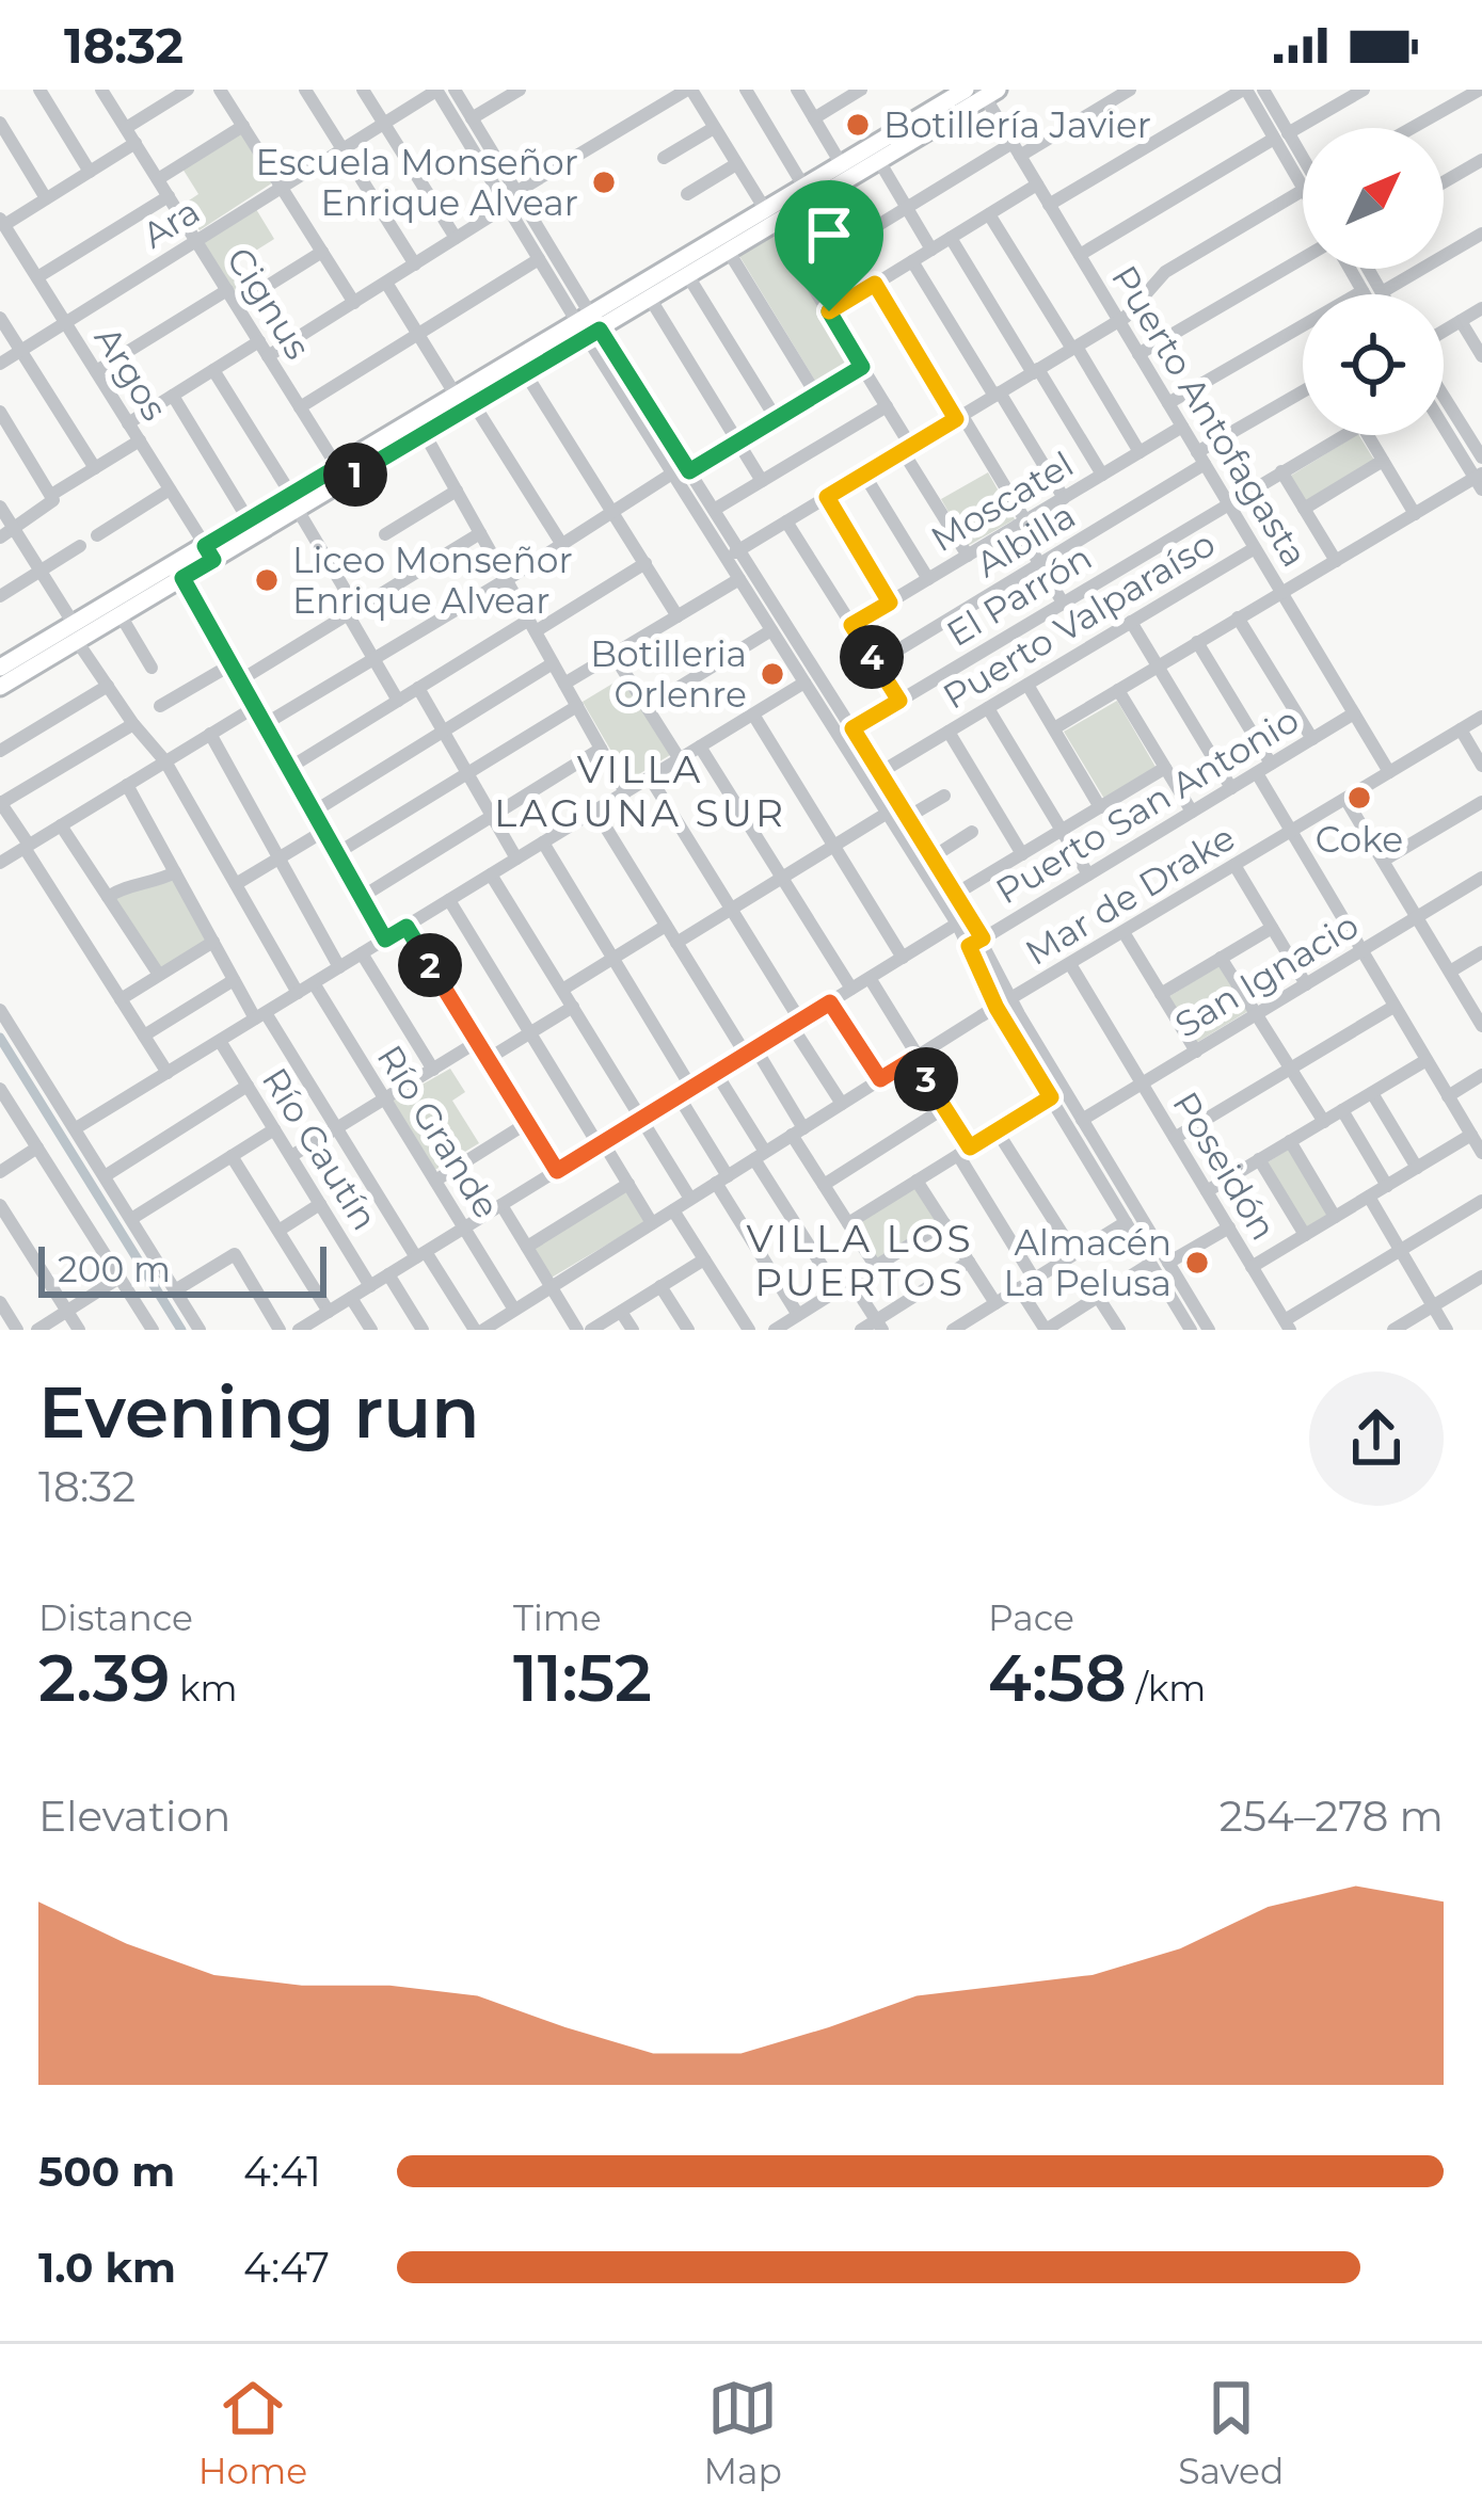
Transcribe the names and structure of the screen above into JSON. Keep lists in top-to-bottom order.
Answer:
{
  "streets": {
    "street": [
      "Ara",
      "Cignus",
      "Argos",
      "Puerto Antofagasta",
      "Moscatel",
      "Albilla",
      "El Parrón",
      "Puerto Valparaíso",
      "Puerto San Antonio",
      "Mar de Drake",
      "San Ignacio",
      "Río Grande",
      "Río Cautín",
      "Poseidón"
    ]
  },
  "crossings": [
    ["Ara", "Cignus"],
    ["Ara", "Argos"],
    ["Puerto Antofagasta", "Moscatel"],
    ["Puerto Antofagasta", "Albilla"],
    ["Puerto Antofagasta", "El Parrón"],
    ["Puerto Antofagasta", "Puerto Valparaíso"],
    ["Puerto Antofagasta", "Puerto San Antonio"],
    ["Puerto Antofagasta", "Mar de Drake"],
    ["Mar de Drake", "Río Grande"],
    ["Mar de Drake", "Poseidón"],
    ["San Ignacio", "Poseidón"]
  ],
  "districts": ["VILLA LAGUNA SUR", "VILLA LOS PUERTOS"],
  "places": [
    "Botillería Javier",
    "Escuela Monseñor Enrique Alvear",
    "Liceo Monseñor Enrique Alvear",
    "Botilleria Orlenre",
    "Coke",
    "Almacén La Pelusa"
  ],
  "scale_bar": "200 m",
  "north": "top right",
  "page": {
    "status": "18:32",
    "pins": [
      "1",
      "4",
      "2",
      "3"
    ],
    "scale": "200 m",
    "heading": ["Evening run", "18:32"],
    "stats": [
      ["Distance", "2.39 km"],
      ["Time", "11:52"],
      ["Pace", "4:58 /km"]
    ],
    "chart": ["Elevation", "254–278 m"],
    "list": [
      {
        "name": "500 m",
        "note": "4:41"
      },
      {
        "name": "1.0 km",
        "note": "4:47"
      }
    ],
    "tabs": ["Home", "Map", "Saved"]
  }
}
